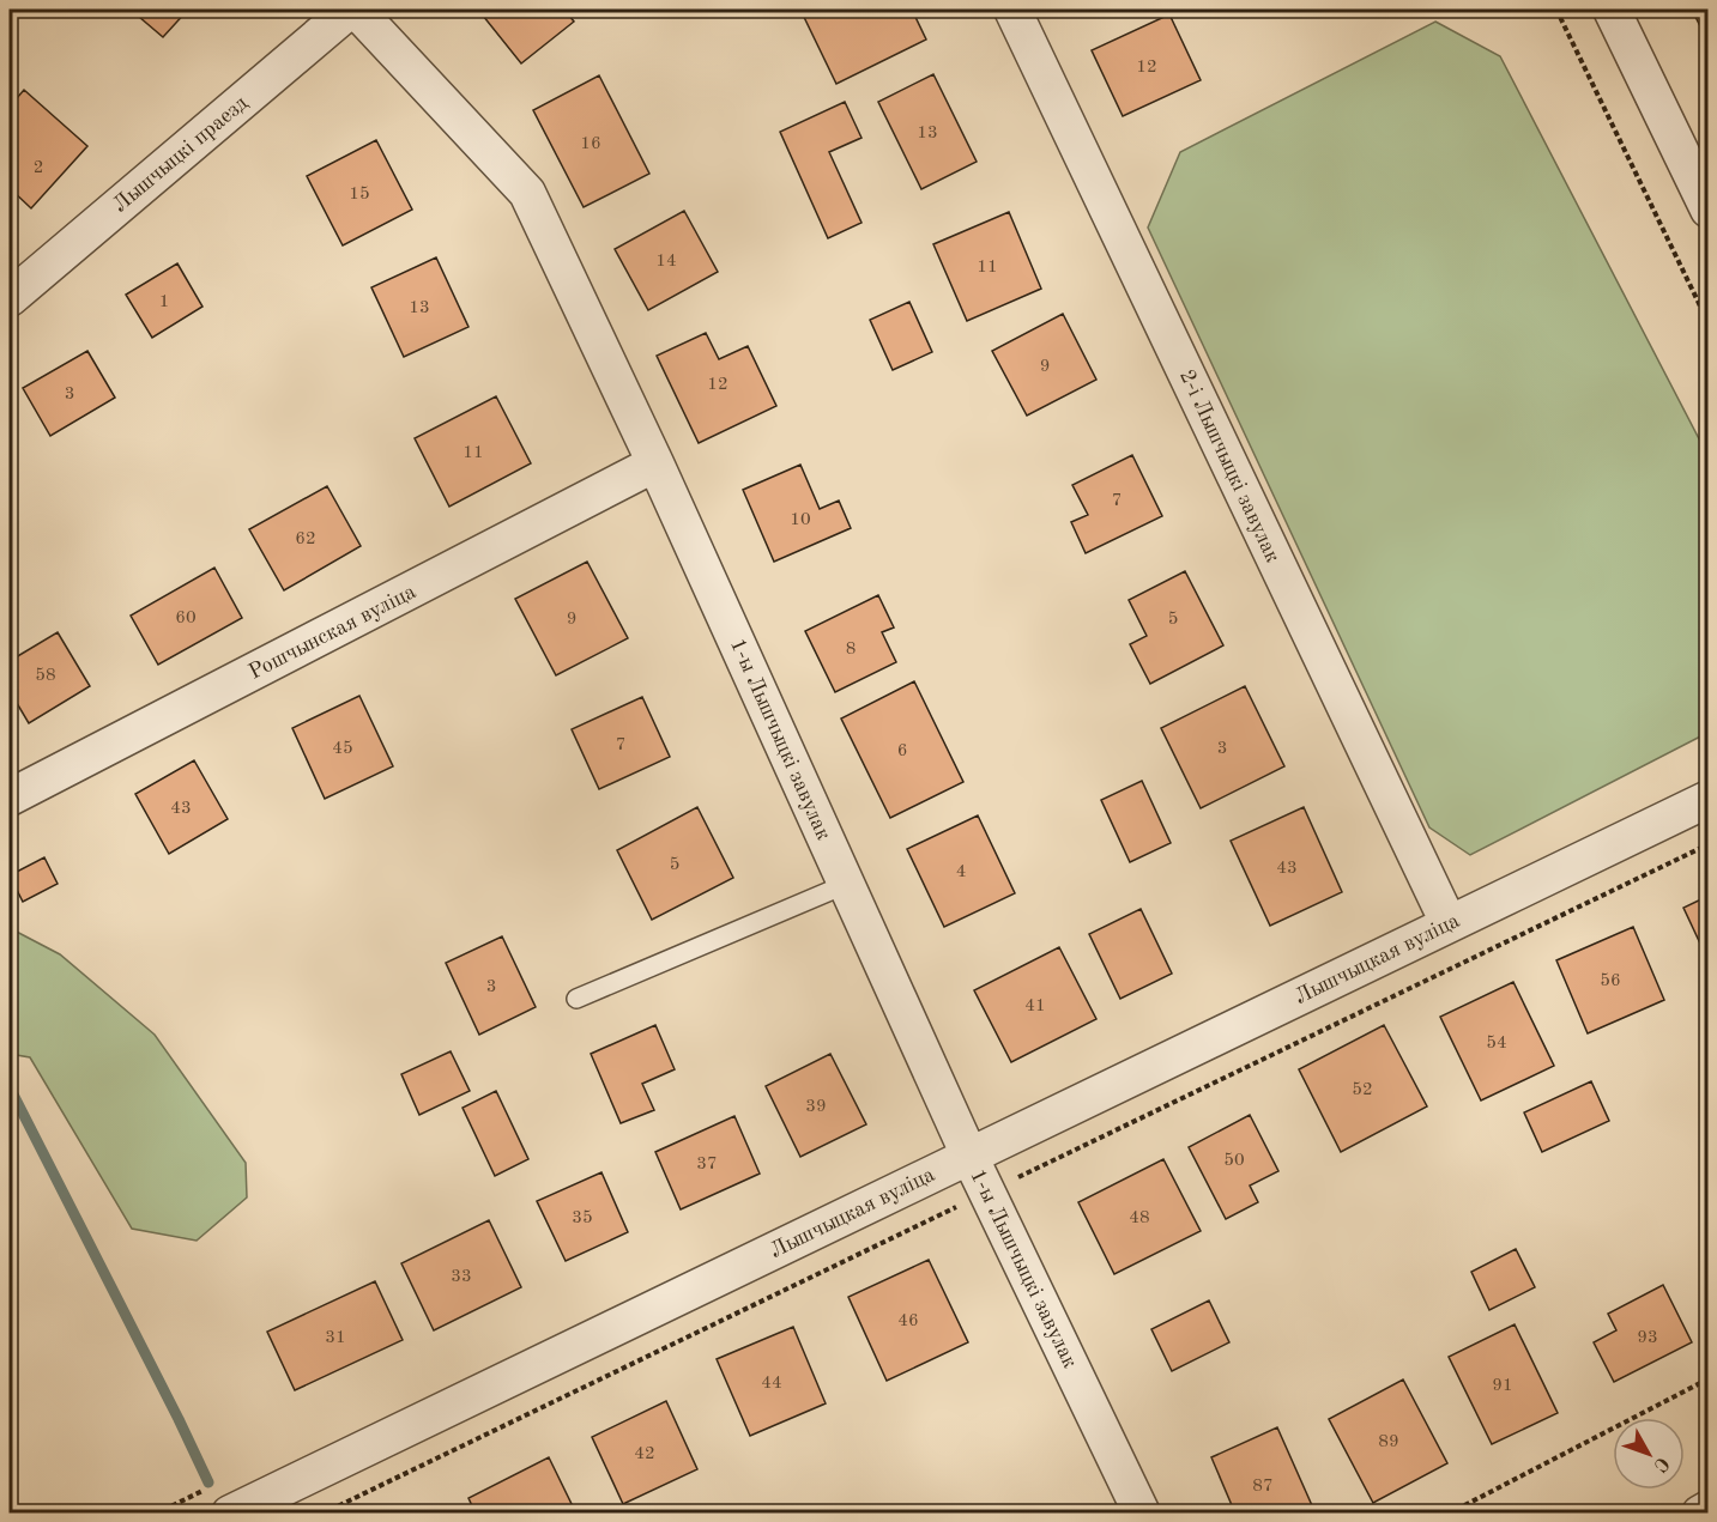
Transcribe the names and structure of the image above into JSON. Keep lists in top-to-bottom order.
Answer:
{
  "streets": {
    "street": [
      "Лышчыцкі праезд",
      "2-і Лышчыцкі завулак",
      "Рошчынская вуліца",
      "1-ы Лышчыцкі завулак",
      "Лышчыцкая вуліца"
    ]
  },
  "crossings": [
    ["2-і Лышчыцкі завулак", "Лышчыцкая вуліца"],
    ["Рошчынская вуліца", "1-ы Лышчыцкі завулак"],
    ["1-ы Лышчыцкі завулак", "Лышчыцкая вуліца"]
  ],
  "house_numbers": [
    "12",
    "13",
    "16",
    "2",
    "15",
    "14",
    "11",
    "1",
    "13",
    "9",
    "12",
    "3",
    "11",
    "7",
    "10",
    "62",
    "60",
    "9",
    "5",
    "8",
    "58",
    "7",
    "45",
    "3",
    "6",
    "43",
    "5",
    "43",
    "4",
    "56",
    "3",
    "41",
    "54",
    "52",
    "39",
    "50",
    "37",
    "35",
    "48",
    "33",
    "46",
    "31",
    "93",
    "44",
    "91",
    "89",
    "42",
    "87"
  ],
  "north": "bottom right"
}
